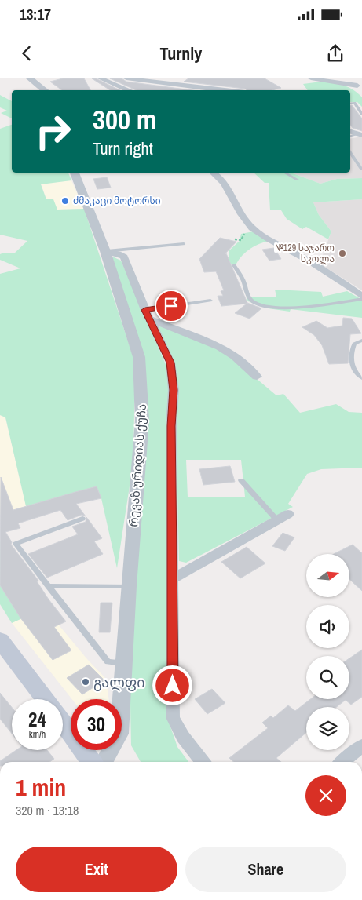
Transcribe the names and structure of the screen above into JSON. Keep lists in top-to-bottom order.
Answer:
{
  "streets": {
    "street": ["რევაზ ურიდიას ქუჩა"]
  },
  "places": ["ძმაკაცი მოტორსი", "№129 საჯარო სკოლა", "გალფი"],
  "north": "right",
  "page": {
    "status": "13:17",
    "header": "Turnly",
    "turn": ["300 m", "Turn right"],
    "speed": "24 km/h",
    "limit": "30",
    "heading": ["1 min", "320 m · 13:18"],
    "buttons": ["Exit", "Share"]
  }
}
